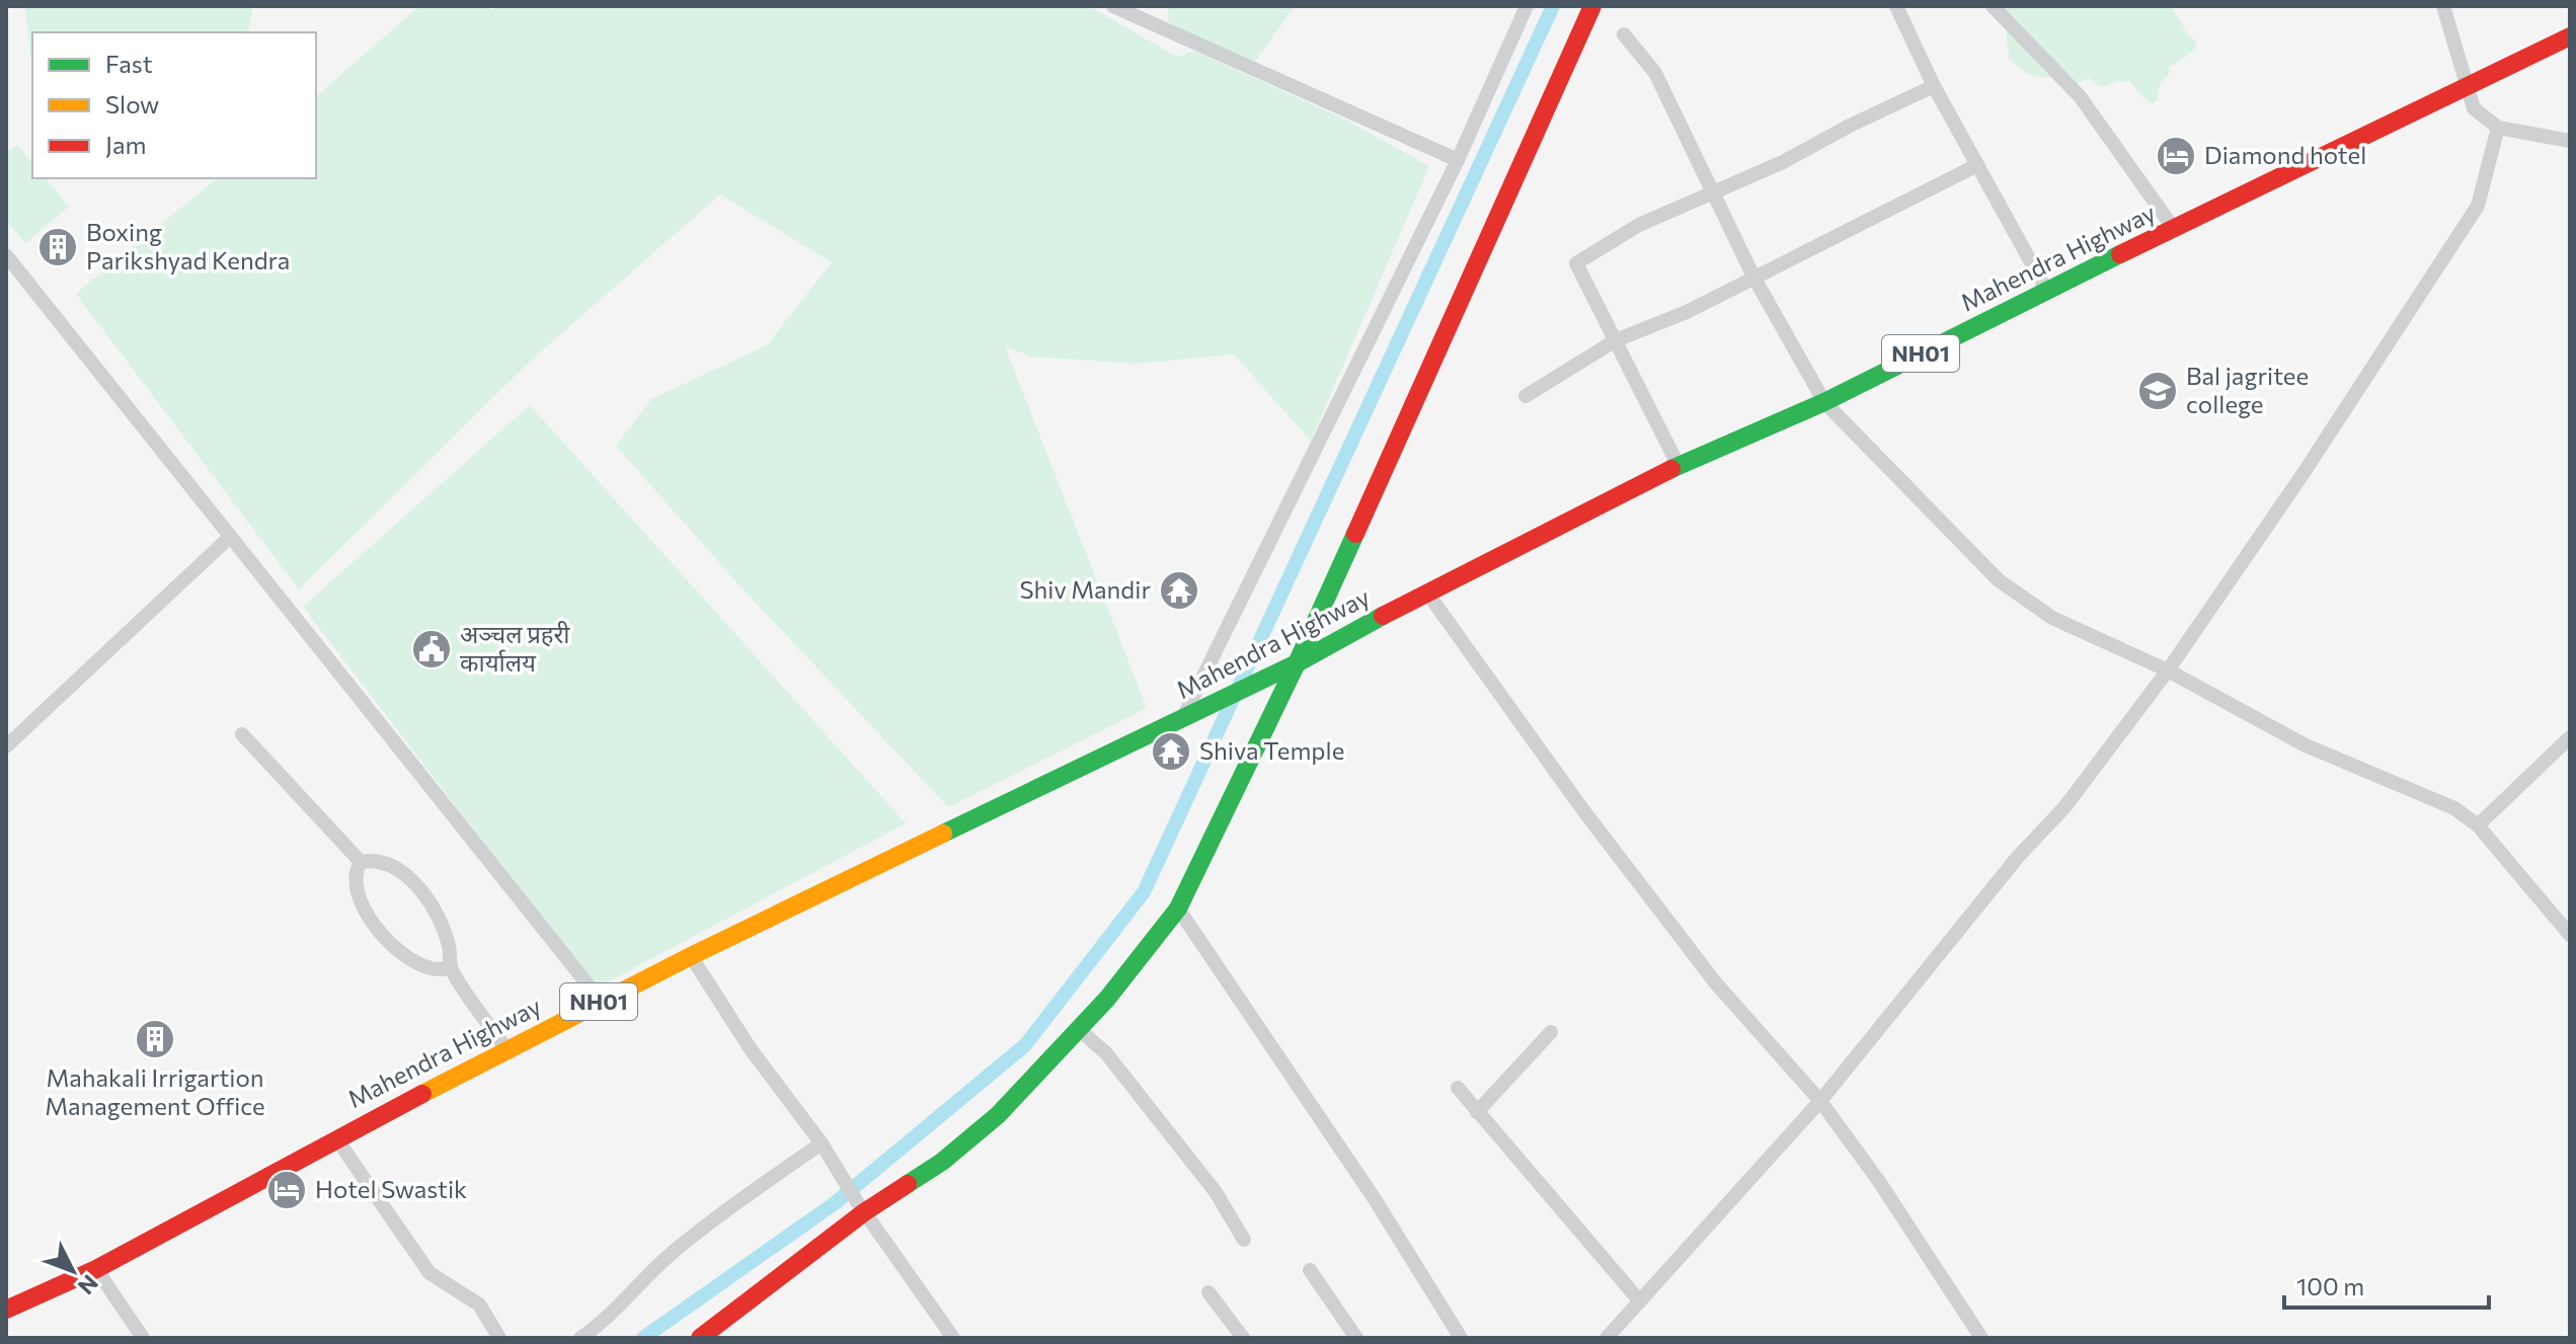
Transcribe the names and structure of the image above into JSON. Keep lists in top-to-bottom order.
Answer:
{
  "streets": {
    "main road": ["Mahendra Highway", "NH01"]
  },
  "places": {
    "hotel": ["Diamond hotel", "Hotel Swastik"],
    "building": ["Boxing Parikshyad Kendra", "Mahakali Irrigartion Management Office"],
    "school or university": ["Bal jagritee college"],
    "temple": ["Shiv Mandir", "Shiva Temple"],
    "public building": ["अञ्चल प्रहरी कार्यालय"]
  },
  "legend": ["Fast", "Slow", "Jam"],
  "scale_bar": "100 m",
  "north": "bottom right"
}
